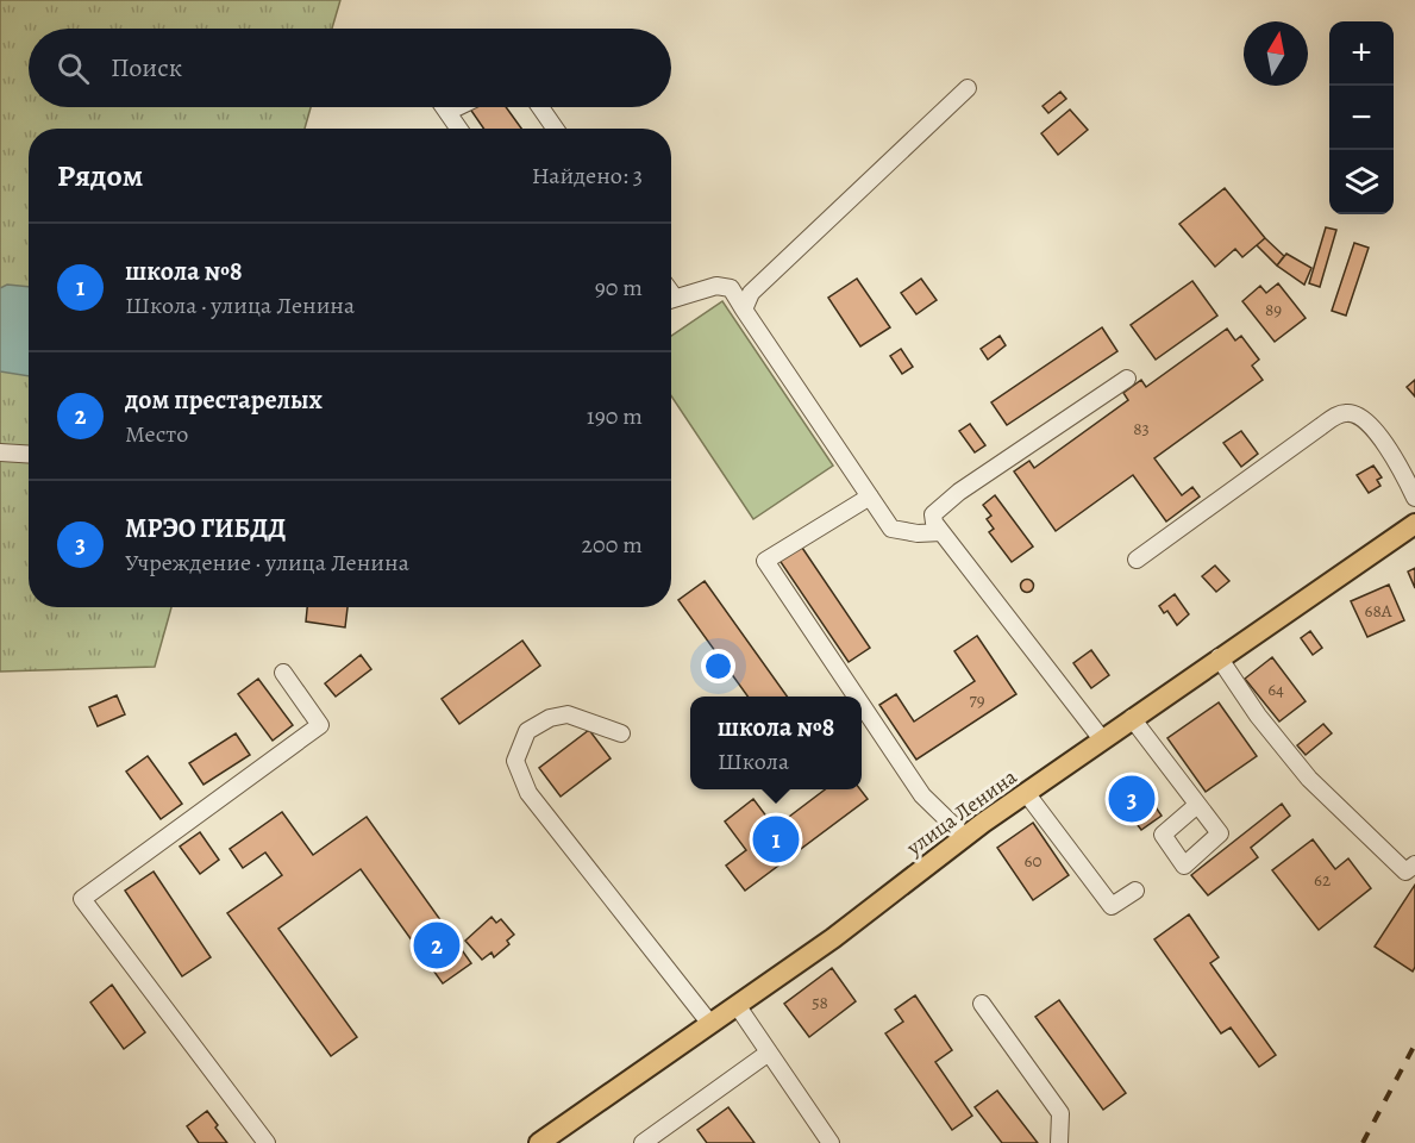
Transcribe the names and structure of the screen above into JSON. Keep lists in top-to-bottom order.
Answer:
{
  "streets": {
    "main road": ["улица Ленина"]
  },
  "house_numbers": [
    "89",
    "83",
    "68А",
    "64",
    "79",
    "60",
    "62",
    "58"
  ],
  "north": "top",
  "page": {
    "map_buttons": ["+", "−"],
    "search": "Поиск",
    "heading": ["Рядом", "Найдено: 3"],
    "list": [
      {
        "mark": "1",
        "name": "школа №8",
        "note": "Школа · улица Ленина",
        "value": "90 m"
      },
      {
        "mark": "2",
        "name": "дом престарелых",
        "note": "Место",
        "value": "190 m"
      },
      {
        "mark": "3",
        "name": "МРЭО ГИБДД",
        "note": "Учреждение · улица Ленина",
        "value": "200 m"
      }
    ],
    "popup": ["школа №8", "Школа"],
    "pins": ["3", "1", "2"]
  }
}
